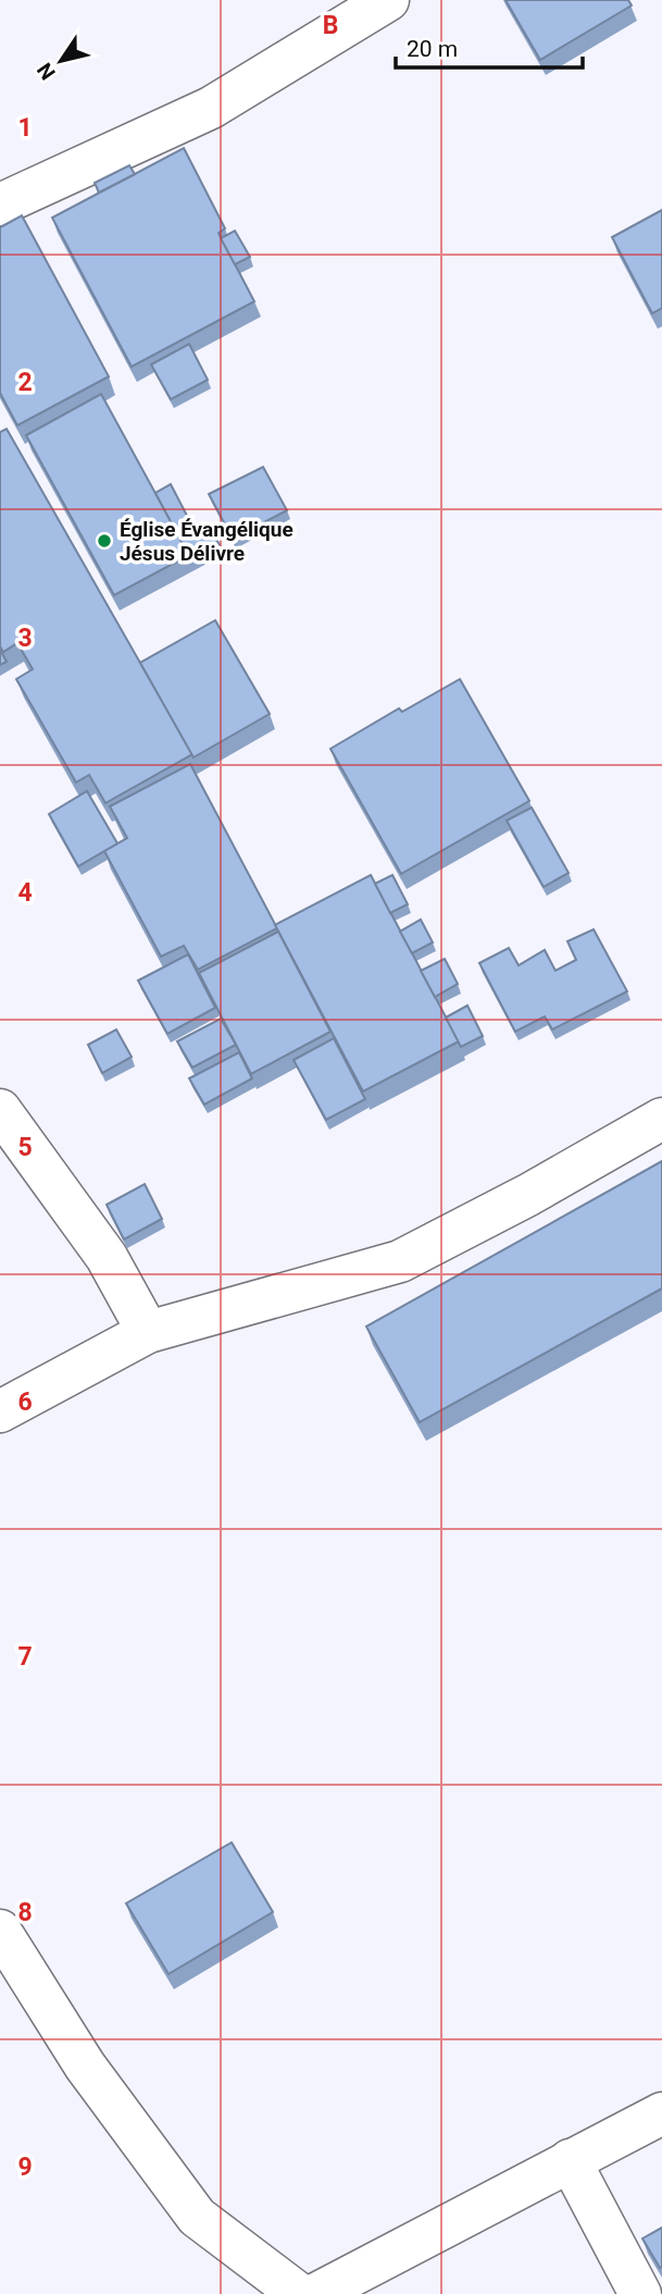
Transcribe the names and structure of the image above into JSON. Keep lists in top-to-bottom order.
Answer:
{
  "places": ["Église Évangélique Jésus Délivre"],
  "scale_bar": "20 m",
  "north": "bottom left",
  "grid": {
    "columns": ["B"],
    "rows": [
      "1",
      "2",
      "3",
      "4",
      "5",
      "6",
      "7",
      "8",
      "9"
    ]
  }
}
